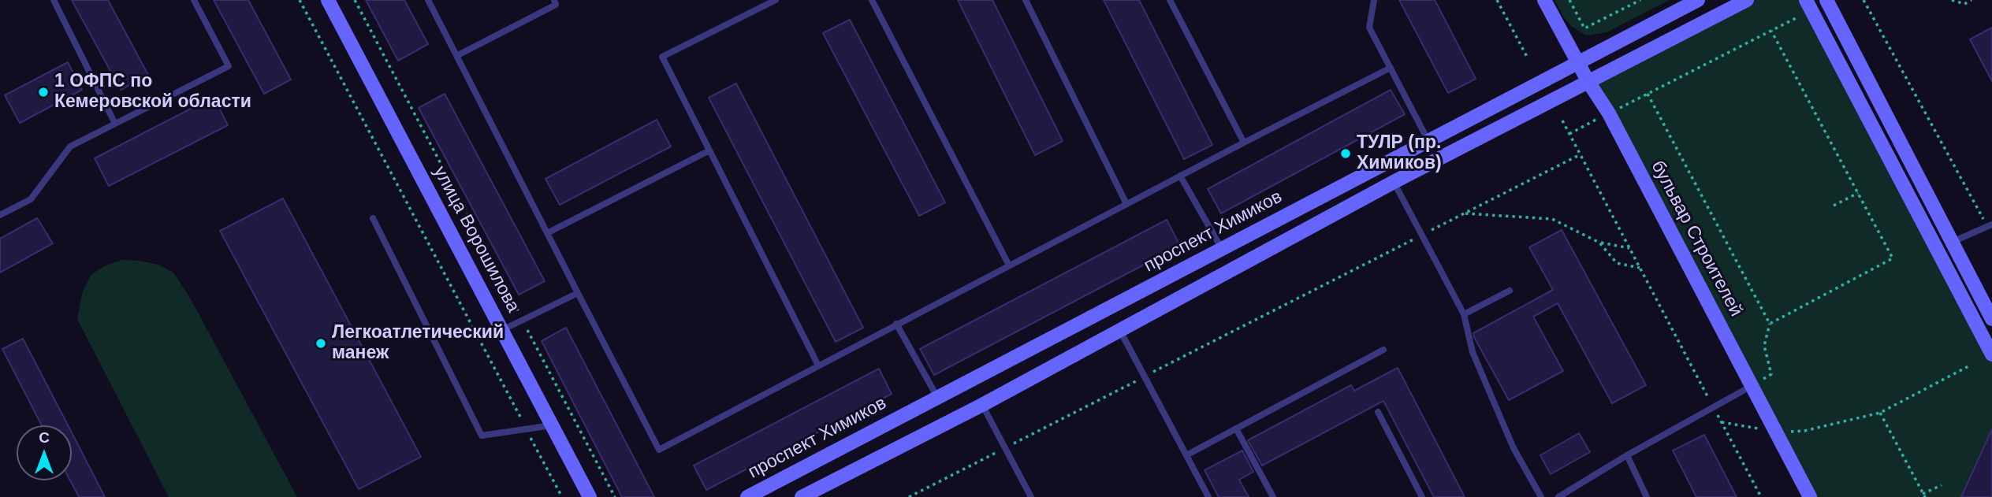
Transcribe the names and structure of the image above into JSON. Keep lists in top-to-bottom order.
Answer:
{
  "streets": {
    "main road": ["проспект Химиков", "бульвар Строителей", "улица Ворошилова"]
  },
  "crossings": [
    ["проспект Химиков", "бульвар Строителей"]
  ],
  "places": ["1 ОФПС по Кемеровской области", "ТУЛР (пр. Химиков)", "Легкоатлетический манеж"],
  "north": "top"
}
